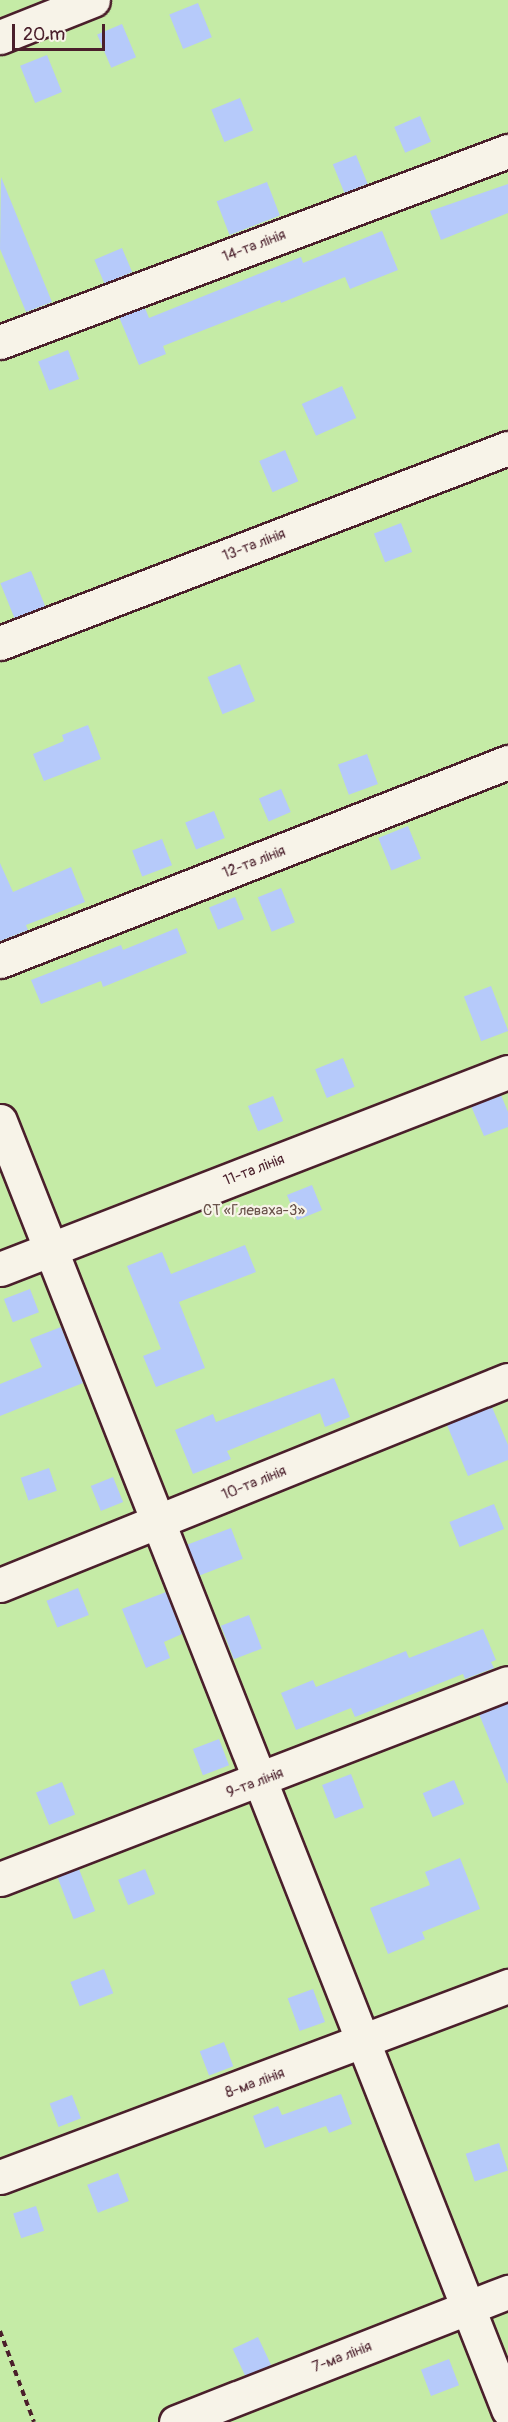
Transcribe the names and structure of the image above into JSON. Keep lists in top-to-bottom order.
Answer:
{
  "streets": {
    "lane": [
      "14-та лінія",
      "13-та лінія",
      "12-та лінія",
      "11-та лінія",
      "10-та лінія",
      "9-та лінія",
      "8-ма лінія",
      "7-ма лінія"
    ]
  },
  "parks": ["СТ «Глеваха-3»"],
  "scale_bar": "20 m"
}
